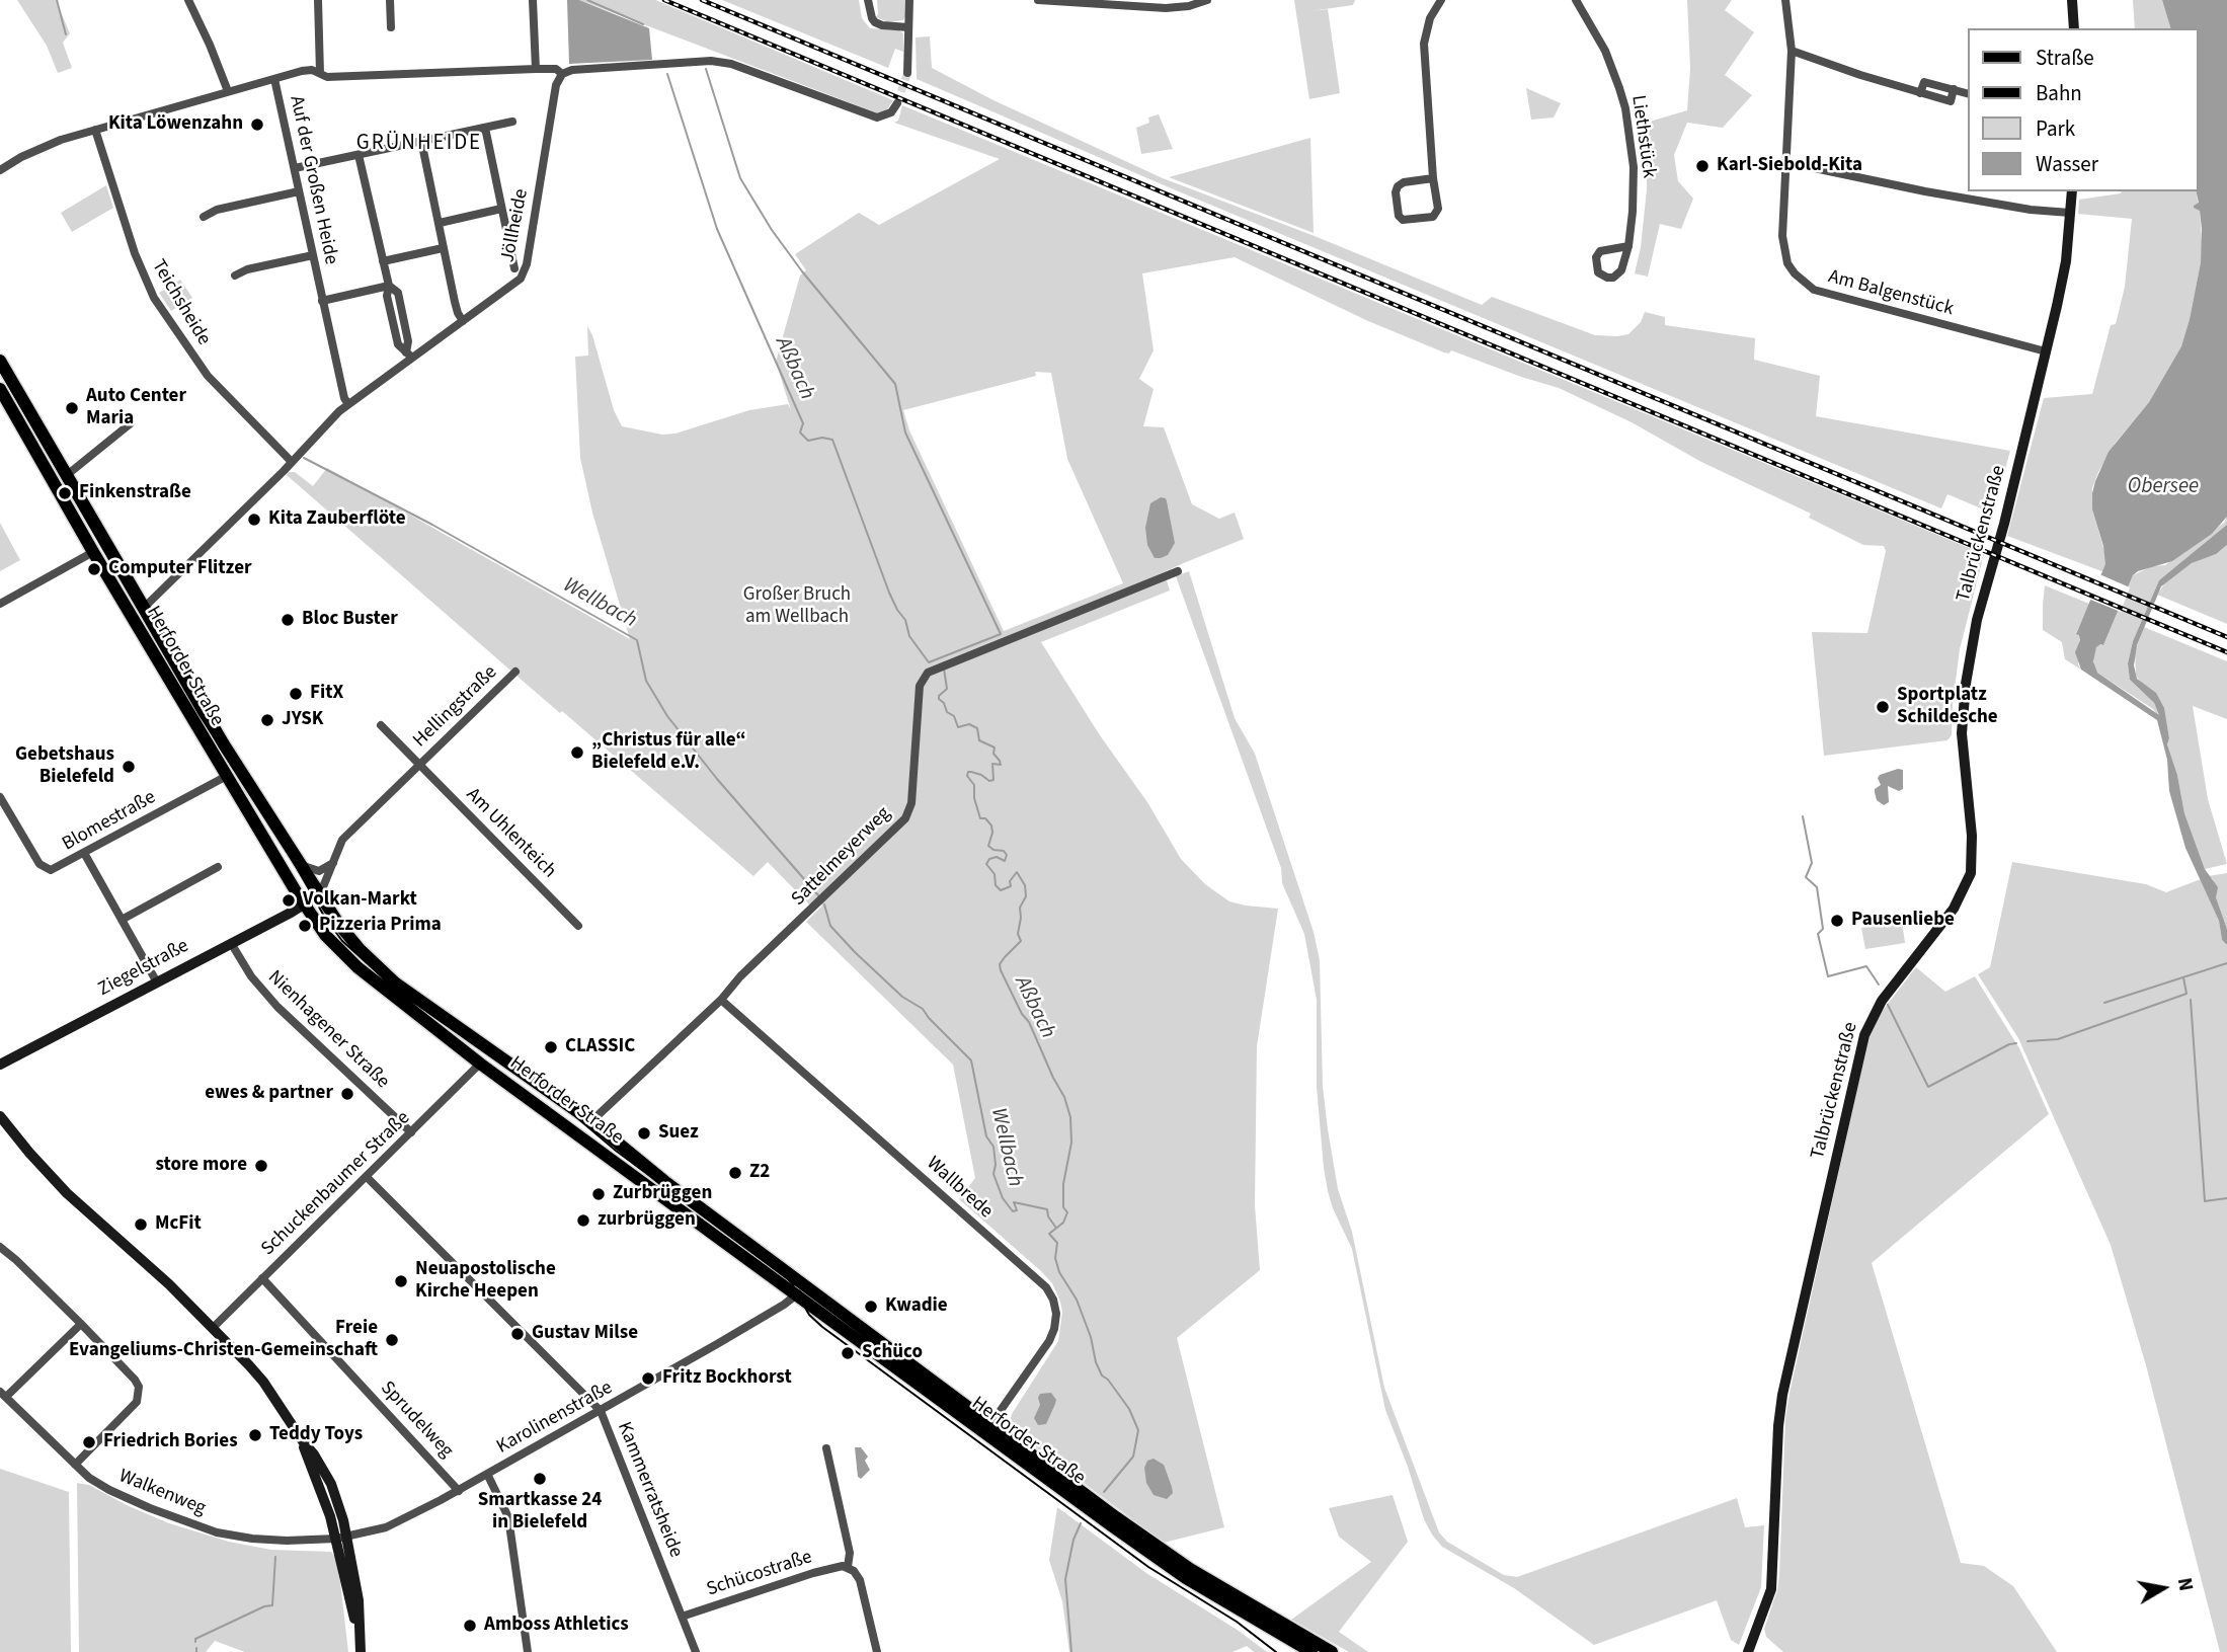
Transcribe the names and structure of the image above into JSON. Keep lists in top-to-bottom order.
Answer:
{
  "streets": {
    "main road": ["Talbrückenstraße", "Herforder Straße", "Ziegelstraße"],
    "street": [
      "Liethstück",
      "Auf der Großen Heide",
      "Jöllheide",
      "Am Balgenstück",
      "Teichsheide",
      "Hellingstraße",
      "Blomestraße",
      "Am Uhlenteich",
      "Sattelmeyerweg",
      "Nienhagener Straße",
      "Schuckenbaumer Straße",
      "Wallbrede",
      "Karolinenstraße",
      "Sprudelweg",
      "Kammerratsheide",
      "Walkenweg",
      "Schücostraße"
    ]
  },
  "crossings": [
    ["Auf der Großen Heide", "Jöllheide"],
    ["Auf der Großen Heide", "Teichsheide"],
    ["Jöllheide", "Teichsheide"],
    ["Jöllheide", "Herforder Straße"],
    ["Am Balgenstück", "Talbrückenstraße"],
    ["Herforder Straße", "Hellingstraße"],
    ["Herforder Straße", "Blomestraße"],
    ["Herforder Straße", "Sattelmeyerweg"],
    ["Herforder Straße", "Ziegelstraße"],
    ["Herforder Straße", "Schuckenbaumer Straße"],
    ["Herforder Straße", "Wallbrede"],
    ["Herforder Straße", "Karolinenstraße"],
    ["Hellingstraße", "Am Uhlenteich"],
    ["Hellingstraße", "Ziegelstraße"],
    ["Sattelmeyerweg", "Wallbrede"],
    ["Ziegelstraße", "Nienhagener Straße"],
    ["Nienhagener Straße", "Schuckenbaumer Straße"],
    ["Schuckenbaumer Straße", "Sprudelweg"],
    ["Schuckenbaumer Straße", "Kammerratsheide"],
    ["Karolinenstraße", "Sprudelweg"],
    ["Karolinenstraße", "Kammerratsheide"],
    ["Karolinenstraße", "Walkenweg"],
    ["Kammerratsheide", "Schücostraße"]
  ],
  "districts": ["GRÜNHEIDE"],
  "water": ["Aßbach", "Obersee", "Wellbach"],
  "parks": ["Großer Bruch am Wellbach"],
  "places": [
    "Kita Löwenzahn",
    "Karl-Siebold-Kita",
    "Auto Center Maria",
    "Finkenstraße",
    "Kita Zauberflöte",
    "Computer Flitzer",
    "Bloc Buster",
    "FitX",
    "Sportplatz Schildesche",
    "JYSK",
    "„Christus für alle“ Bielefeld e.V.",
    "Gebetshaus Bielefeld",
    "Volkan-Markt",
    "Pausenliebe",
    "Pizzeria Prima",
    "CLASSIC",
    "ewes & partner",
    "Suez",
    "store more",
    "Z2",
    "Zurbrüggen",
    "zurbrüggen",
    "McFit",
    "Neuapostolische Kirche Heepen",
    "Kwadie",
    "Gustav Milse",
    "Freie Evangeliums-Christen-Gemeinschaft",
    "Schüco",
    "Fritz Bockhorst",
    "Teddy Toys",
    "Friedrich Bories",
    "Smartkasse 24 in Bielefeld",
    "Amboss Athletics"
  ],
  "legend": [
    "Straße",
    "Bahn",
    "Park",
    "Wasser"
  ],
  "north": "right"
}
